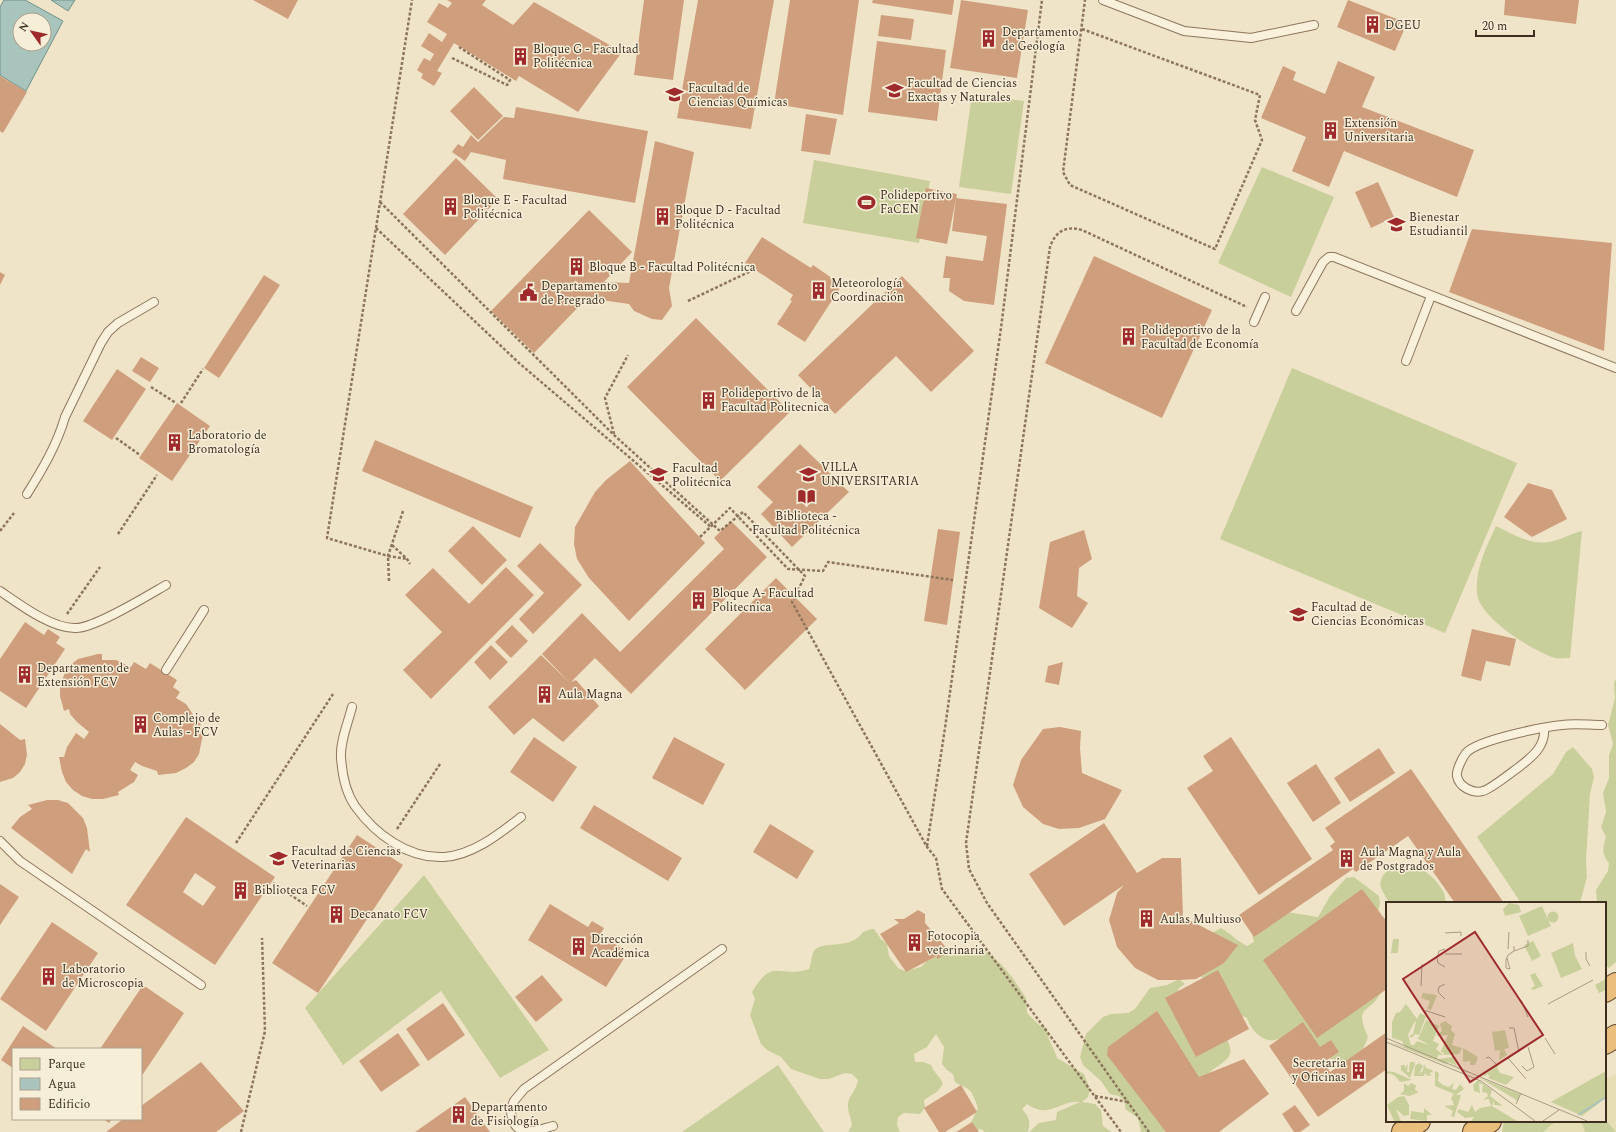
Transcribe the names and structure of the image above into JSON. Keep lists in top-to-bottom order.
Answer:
{
  "places": {
    "building": [
      "DGEU",
      "Departamento de Geología",
      "Bloque G - Facultad Politécnica",
      "Extensión Universitaria",
      "Bloque E - Facultad Politécnica",
      "Bloque D - Facultad Politécnica",
      "Bloque B - Facultad Politécnica",
      "Meteorología Coordinación",
      "Polideportivo de la Facultad de Economía",
      "Polideportivo de la Facultad Politecnica",
      "Laboratorio de Bromatología",
      "Bloque A- Facultad Politecnica",
      "Departamento de Extensión FCV",
      "Aula Magna",
      "Complejo de Aulas - FCV",
      "Aula Magna y Aula de Postgrados",
      "Biblioteca FCV",
      "Decanato FCV",
      "Aulas Multiuso",
      "Fotocopia veterinaria",
      "Dirección Académica",
      "Laboratorio de Microscopia",
      "Secretaria y Oficinas",
      "Departamento de Fisiología"
    ],
    "school or university": [
      "Facultad de Ciencias Exactas y Naturales",
      "Facultad de Ciencias Químicas",
      "Bienestar Estudiantil",
      "VILLA UNIVERSITARIA",
      "Facultad Politécnica",
      "Facultad de Ciencias Económicas",
      "Facultad de Ciencias Veterinarias"
    ],
    "sports": ["Polideportivo FaCEN"],
    "public building": ["Departamento de Pregrado"],
    "library": ["Biblioteca - Facultad Politécnica"]
  },
  "legend": ["Parque", "Agua", "Edificio"],
  "scale_bar": "20 m",
  "north": "top left"
}
